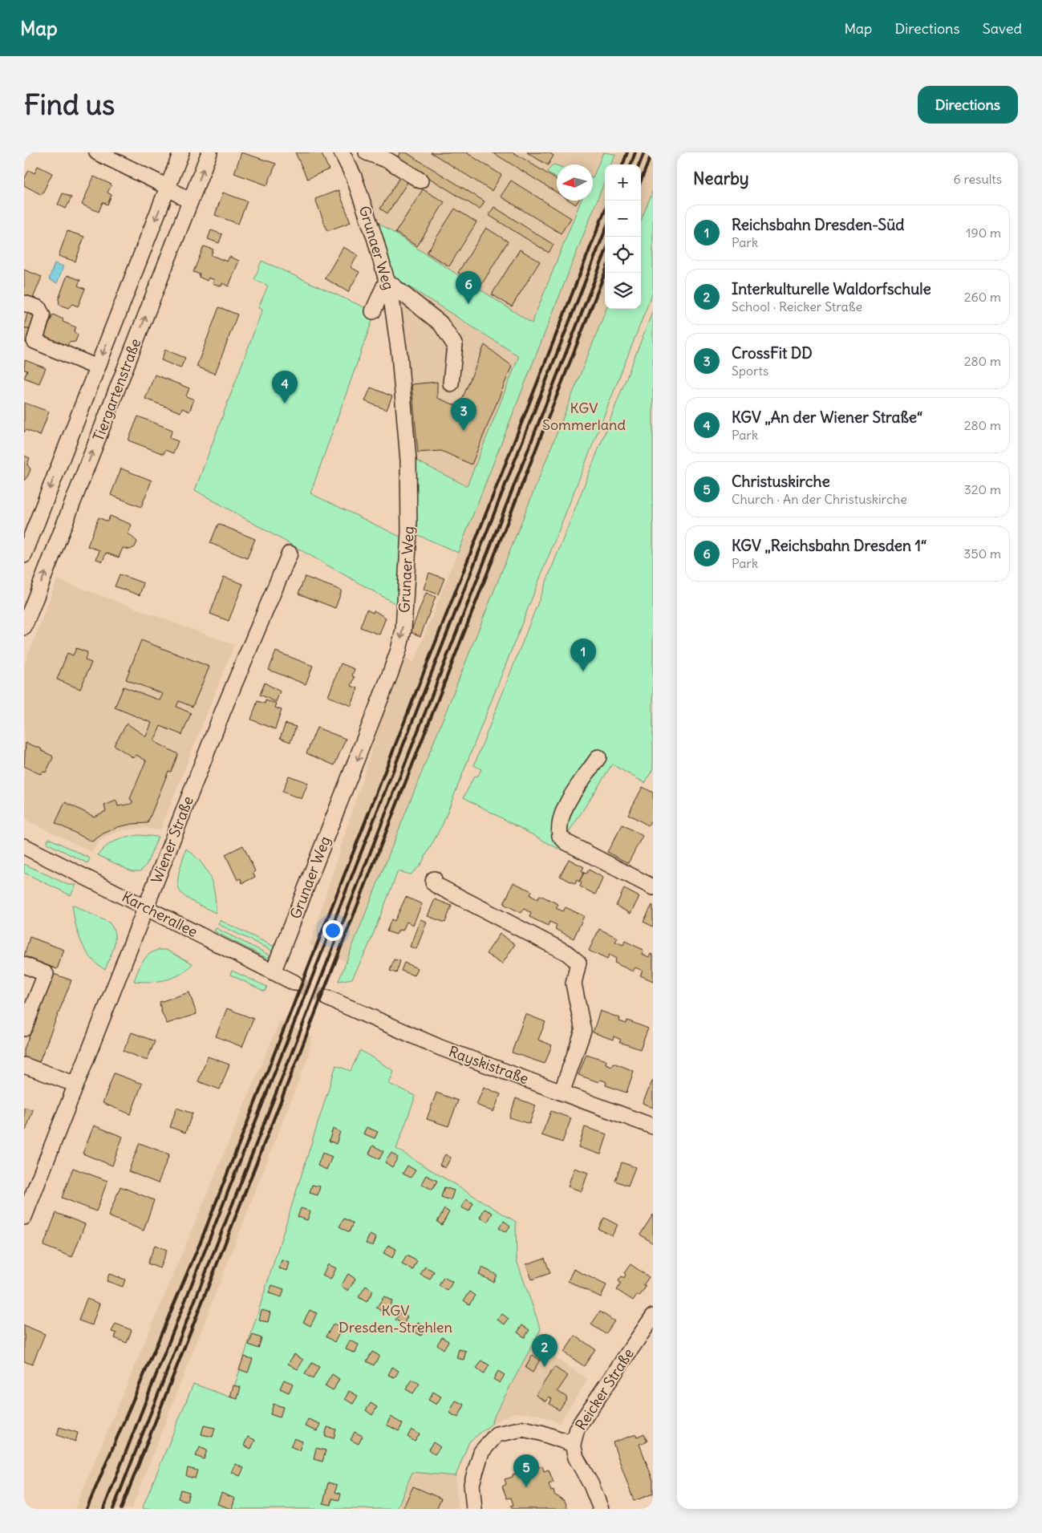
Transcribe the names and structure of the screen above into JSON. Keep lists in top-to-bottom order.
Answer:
{
  "streets": {
    "street": [
      "Grunaer Weg",
      "Tiergartenstraße",
      "Wiener Straße",
      "Karcherallee",
      "Rayskistraße",
      "Reicker Straße"
    ]
  },
  "crossings": [
    ["Grunaer Weg", "Karcherallee"],
    ["Wiener Straße", "Karcherallee"]
  ],
  "one_way": ["Grunaer Weg"],
  "parks": ["KGV Sommerland", "KGV Dresden-Strehlen"],
  "north": "left",
  "page": {
    "header": "Map",
    "nav": ["Map", "Directions", "Saved"],
    "buttons": "Directions",
    "title": "Find us",
    "heading": ["Nearby", "6 results"],
    "map_buttons": ["+", "−"],
    "list": [
      {
        "mark": "1",
        "name": "Reichsbahn Dresden-Süd",
        "note": "Park",
        "value": "190 m"
      },
      {
        "mark": "2",
        "name": "Interkulturelle Waldorfschule",
        "note": "School · Reicker Straße",
        "value": "260 m"
      },
      {
        "mark": "3",
        "name": "CrossFit DD",
        "note": "Sports",
        "value": "280 m"
      },
      {
        "mark": "4",
        "name": "KGV „An der Wiener Straße“",
        "note": "Park",
        "value": "280 m"
      },
      {
        "mark": "5",
        "name": "Christuskirche",
        "note": "Church · An der Christuskirche",
        "value": "320 m"
      },
      {
        "mark": "6",
        "name": "KGV „Reichsbahn Dresden 1“",
        "note": "Park",
        "value": "350 m"
      }
    ],
    "pins": [
      "6",
      "4",
      "3",
      "1",
      "2",
      "5"
    ]
  }
}
